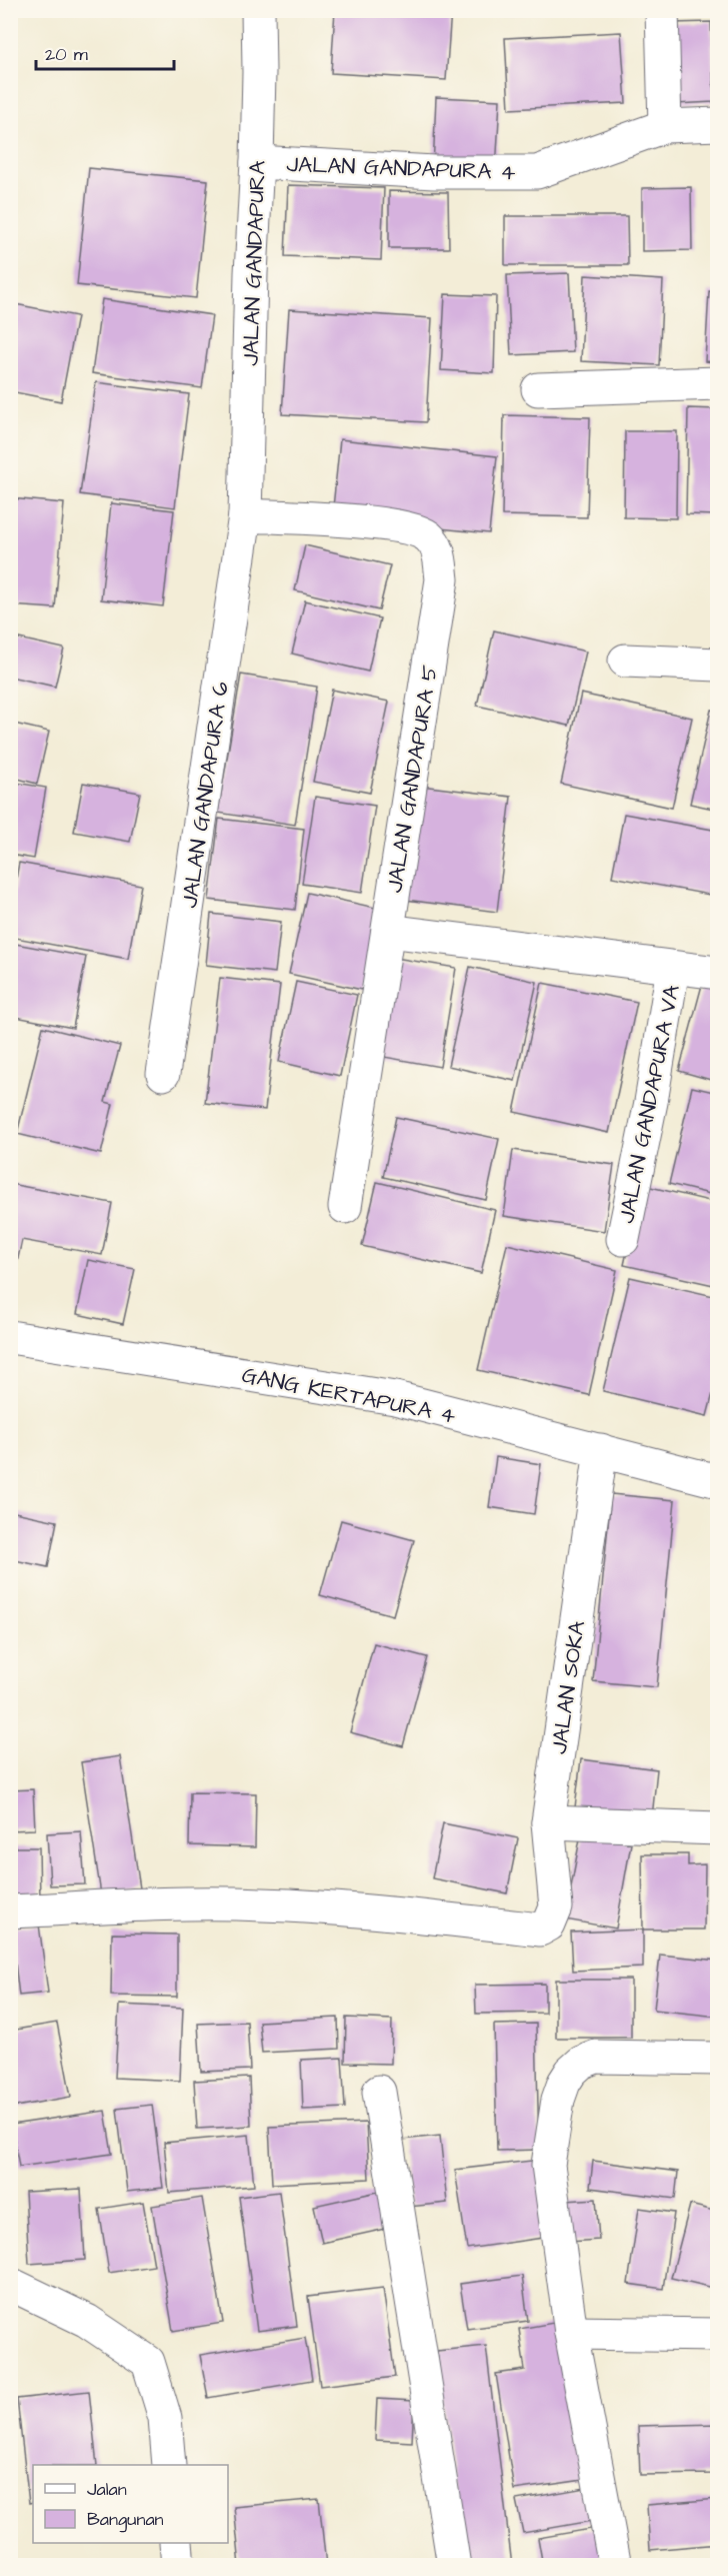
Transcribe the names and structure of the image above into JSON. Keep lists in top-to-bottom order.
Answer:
{
  "streets": {
    "street": [
      "JALAN GANDAPURA 4",
      "JALAN GANDAPURA",
      "JALAN GANDAPURA 5",
      "JALAN GANDAPURA 6",
      "JALAN GANDAPURA VA",
      "GANG KERTAPURA 4",
      "JALAN SOKA"
    ]
  },
  "crossings": [
    ["JALAN GANDAPURA 4", "JALAN GANDAPURA"],
    ["JALAN GANDAPURA", "JALAN GANDAPURA 5"],
    ["JALAN GANDAPURA", "JALAN GANDAPURA 6"],
    ["JALAN GANDAPURA 5", "JALAN GANDAPURA 6"],
    ["GANG KERTAPURA 4", "JALAN SOKA"]
  ],
  "legend": ["Jalan", "Bangunan"],
  "scale_bar": "20 m"
}
